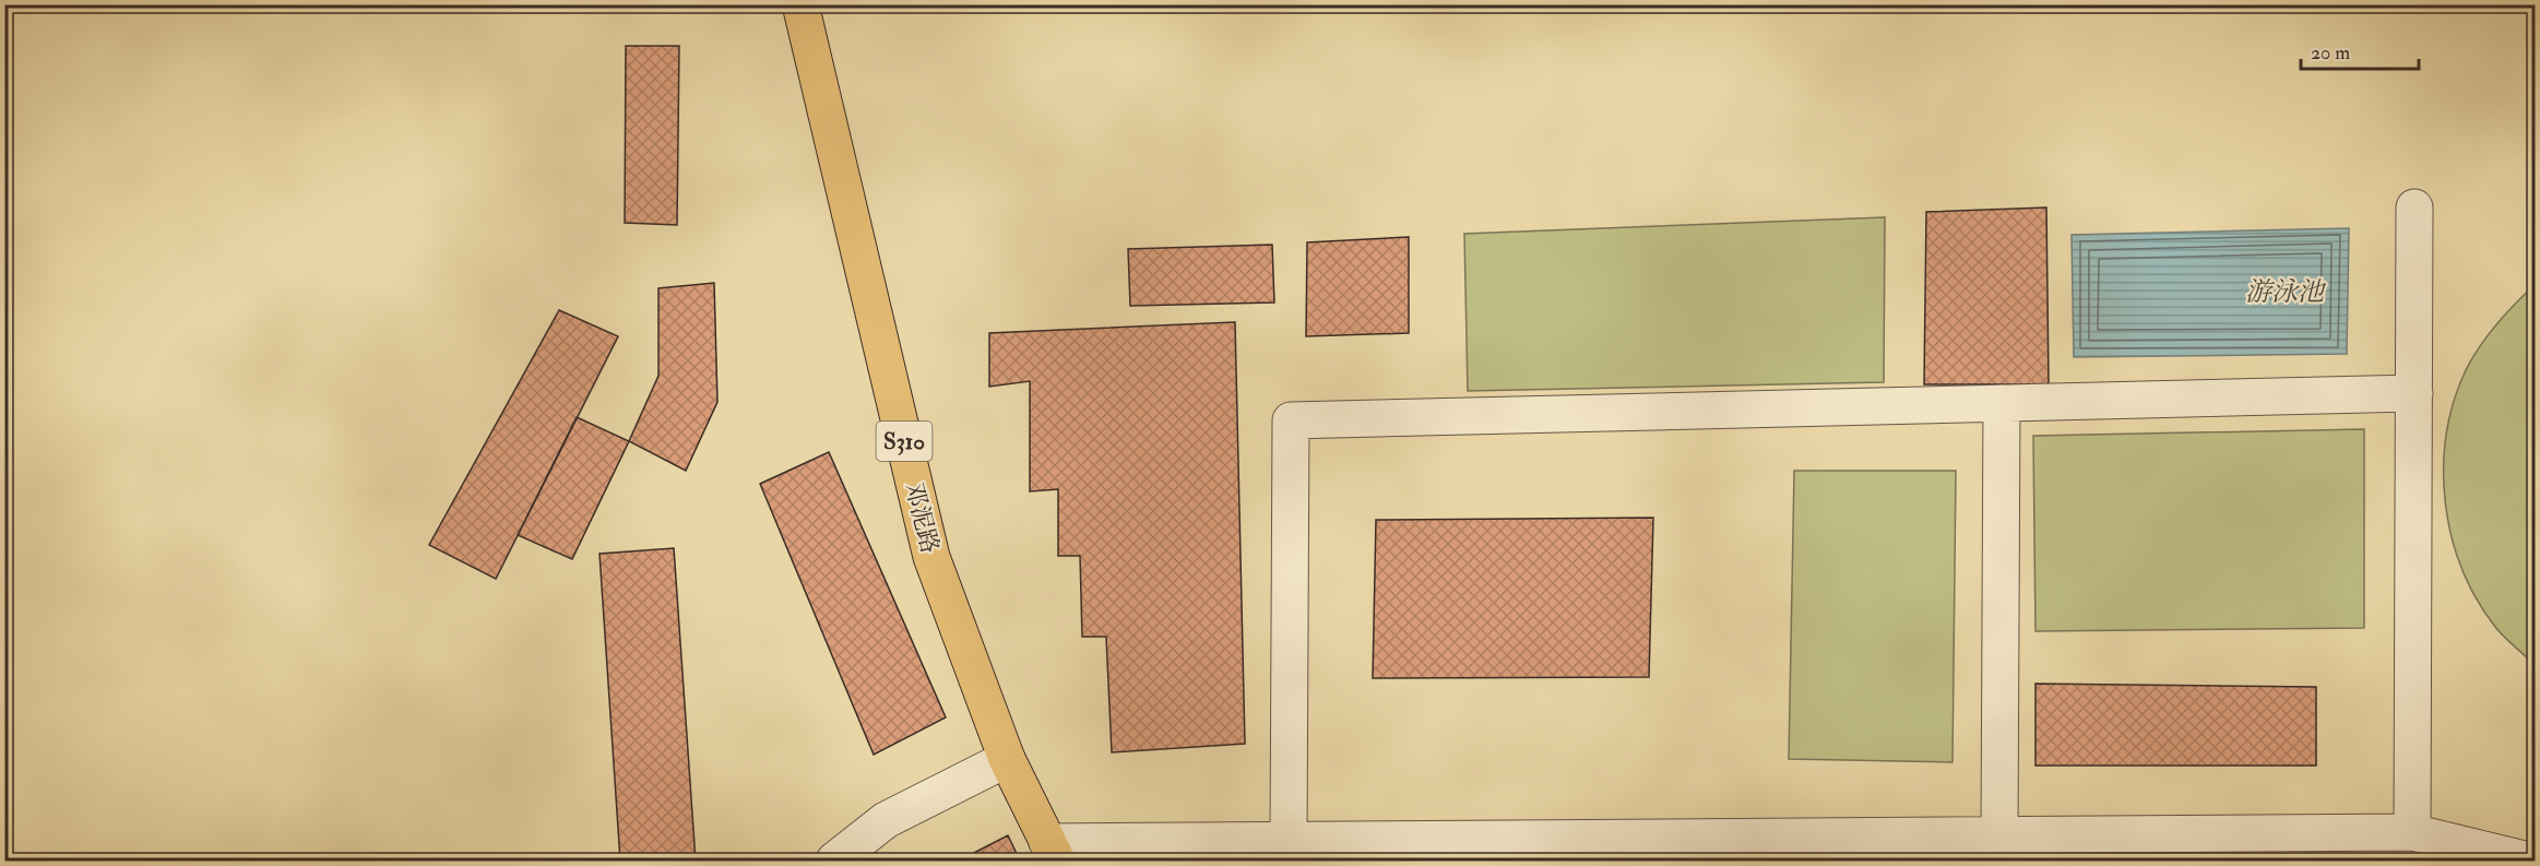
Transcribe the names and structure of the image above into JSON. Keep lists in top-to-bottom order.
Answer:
{
  "streets": {
    "main road": ["S310", "邓泥路"]
  },
  "water": ["游泳池"],
  "scale_bar": "20 m"
}
